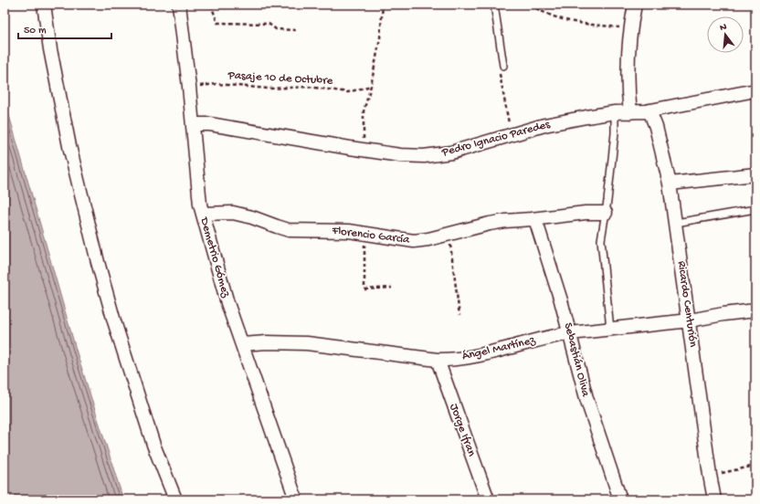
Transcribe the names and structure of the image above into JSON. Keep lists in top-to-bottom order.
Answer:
{
  "streets": {
    "street": [
      "Pedro Ignacio Paredes",
      "Florencio García",
      "Demetrio Gómez",
      "Ricardo Centurión",
      "Ángel Martínez",
      "Sebastián Oliva",
      "Jorge Ifran"
    ],
    "path": ["Pasaje 10 de Octubre"]
  },
  "crossings": [
    ["Pasaje 10 de Octubre", "Demetrio Gómez"],
    ["Pedro Ignacio Paredes", "Demetrio Gómez"],
    ["Pedro Ignacio Paredes", "Ricardo Centurión"],
    ["Florencio García", "Demetrio Gómez"],
    ["Florencio García", "Sebastián Oliva"],
    ["Demetrio Gómez", "Ángel Martínez"],
    ["Ricardo Centurión", "Ángel Martínez"],
    ["Ángel Martínez", "Sebastián Oliva"],
    ["Ángel Martínez", "Jorge Ifran"]
  ],
  "scale_bar": "50 m",
  "north": "top"
}
